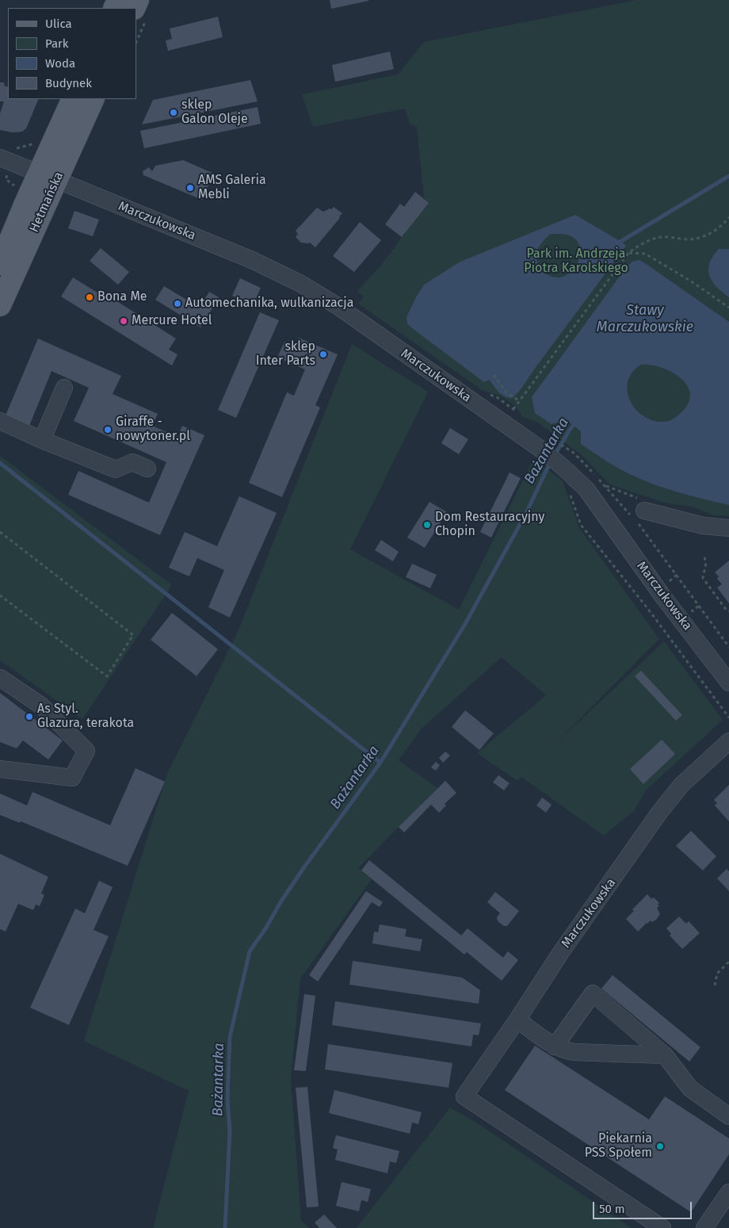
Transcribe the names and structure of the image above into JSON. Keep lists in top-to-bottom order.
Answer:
{
  "streets": {
    "main road": ["Hetmańska"],
    "street": ["Marczukowska"]
  },
  "crossings": [
    ["Hetmańska", "Marczukowska"]
  ],
  "water": ["Stawy Marczukowskie", "Bażantarka"],
  "parks": ["Park im. Andrzeja Piotra Karolskiego"],
  "places": [
    "sklep Galon Oleje",
    "AMS Galeria Mebli",
    "Bona Me",
    "Automechanika, wulkanizacja",
    "Mercure Hotel",
    "sklep Inter Parts",
    "Giraffe - nowytoner.pl",
    "Dom Restauracyjny Chopin",
    "As Styl. Glazura, terakota",
    "Piekarnia PSS Społem"
  ],
  "legend": [
    "Ulica",
    "Park",
    "Woda",
    "Budynek"
  ],
  "scale_bar": "50 m"
}
